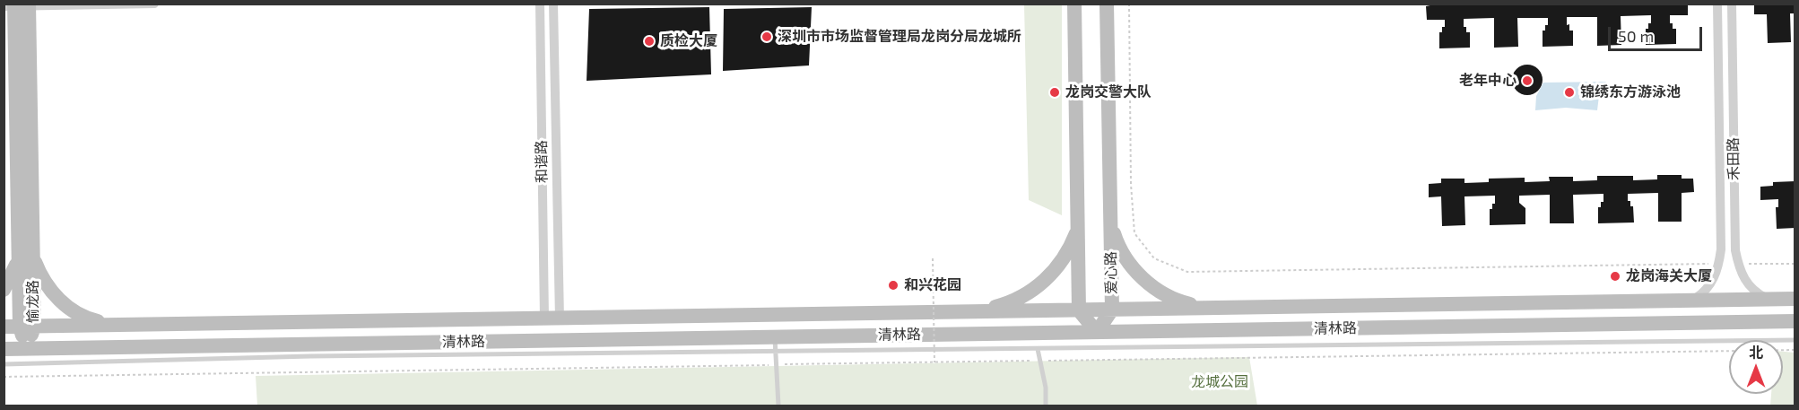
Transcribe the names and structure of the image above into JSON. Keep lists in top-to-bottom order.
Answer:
{
  "streets": {
    "main road": ["爱心路", "愉龙路", "清林路"],
    "street": ["禾田路", "和谐路"]
  },
  "crossings": [
    ["禾田路", "清林路"],
    ["和谐路", "清林路"],
    ["爱心路", "清林路"],
    ["愉龙路", "清林路"]
  ],
  "parks": ["龙城公园"],
  "places": [
    "深圳市市场监督管理局龙岗分局龙城所",
    "质检大厦",
    "老年中心",
    "龙岗交警大队",
    "锦绣东方游泳池",
    "龙岗海关大厦",
    "和兴花园"
  ],
  "scale_bar": "50 m",
  "north": "top"
}
